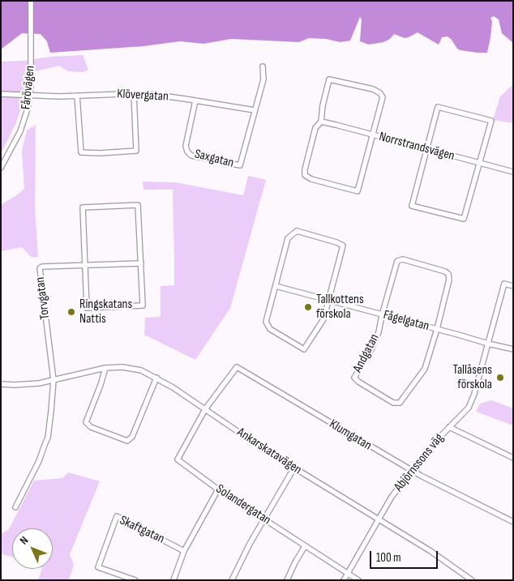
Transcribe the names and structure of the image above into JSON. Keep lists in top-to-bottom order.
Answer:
{
  "streets": {
    "street": [
      "Fårövägen",
      "Klövergatan",
      "Norrstrandsvägen",
      "Saxgatan",
      "Torvgatan",
      "Fågelgatan",
      "Andgatan",
      "Klumgatan",
      "Ankarskatavägen",
      "Abjörnssons väg",
      "Solandergatan",
      "Skaftgatan"
    ]
  },
  "crossings": [
    ["Fårövägen", "Klövergatan"],
    ["Klövergatan", "Saxgatan"],
    ["Torvgatan", "Ankarskatavägen"],
    ["Fågelgatan", "Andgatan"],
    ["Fågelgatan", "Abjörnssons väg"],
    ["Klumgatan", "Ankarskatavägen"],
    ["Klumgatan", "Abjörnssons väg"],
    ["Klumgatan", "Solandergatan"],
    ["Ankarskatavägen", "Abjörnssons väg"],
    ["Ankarskatavägen", "Solandergatan"],
    ["Abjörnssons väg", "Solandergatan"]
  ],
  "places": ["Tallkottens förskola", "Ringskatans Nattis", "Tallåsens förskola"],
  "scale_bar": "100 m",
  "north": "top left"
}
